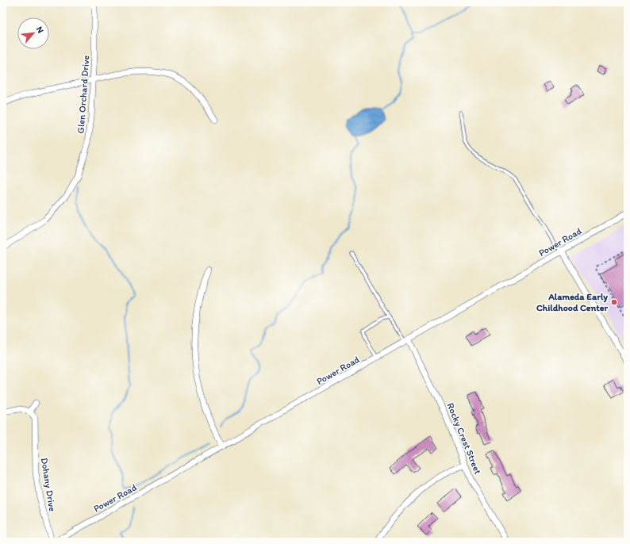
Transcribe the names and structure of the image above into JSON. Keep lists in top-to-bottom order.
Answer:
{
  "streets": {
    "street": [
      "Glen Orchard Drive",
      "Power Road",
      "Rocky Crest Street",
      "Dohany Drive"
    ]
  },
  "crossings": [
    ["Power Road", "Rocky Crest Street"]
  ],
  "places": ["Alameda Early Childhood Center"],
  "north": "top right"
}
